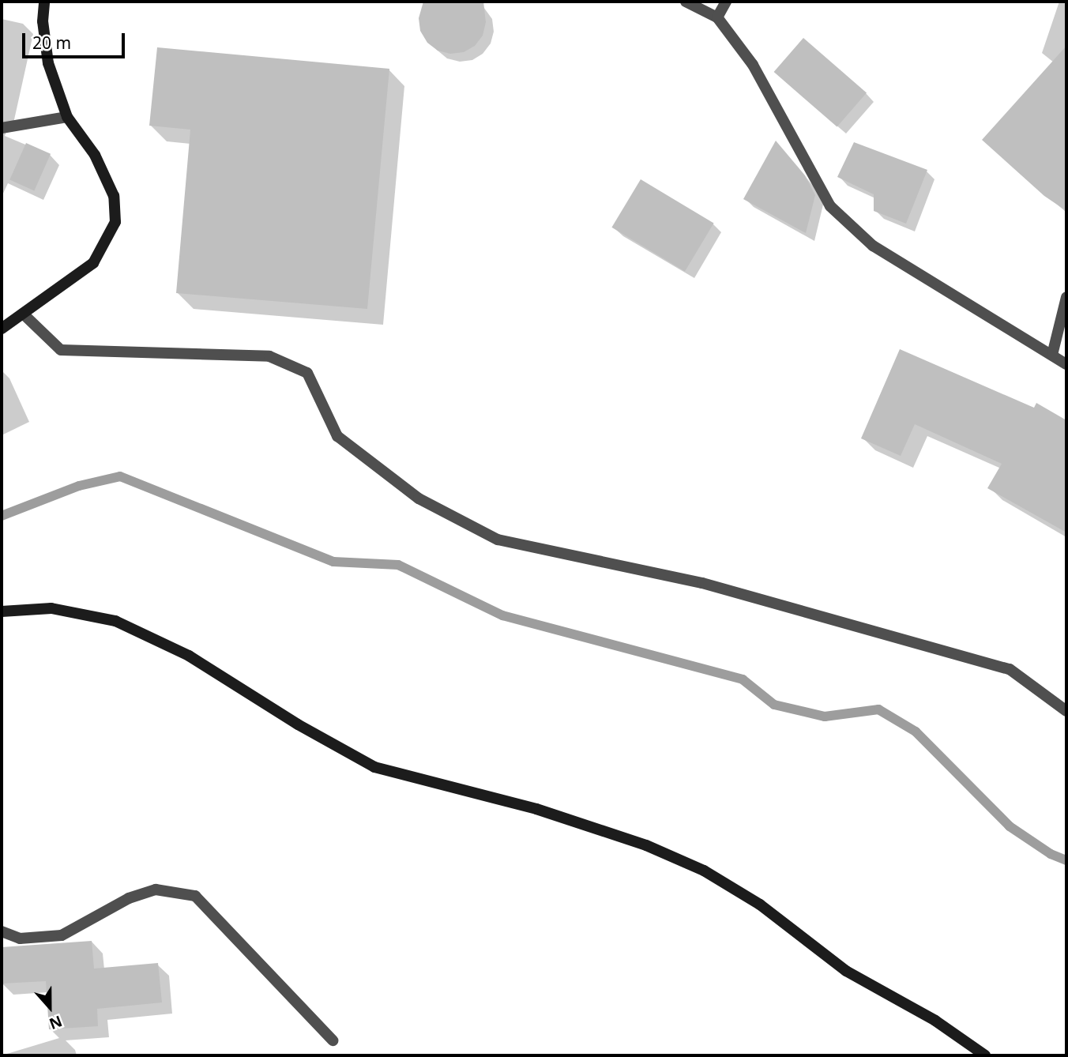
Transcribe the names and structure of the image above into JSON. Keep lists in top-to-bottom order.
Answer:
{
  "scale_bar": "20 m",
  "north": "bottom"
}
